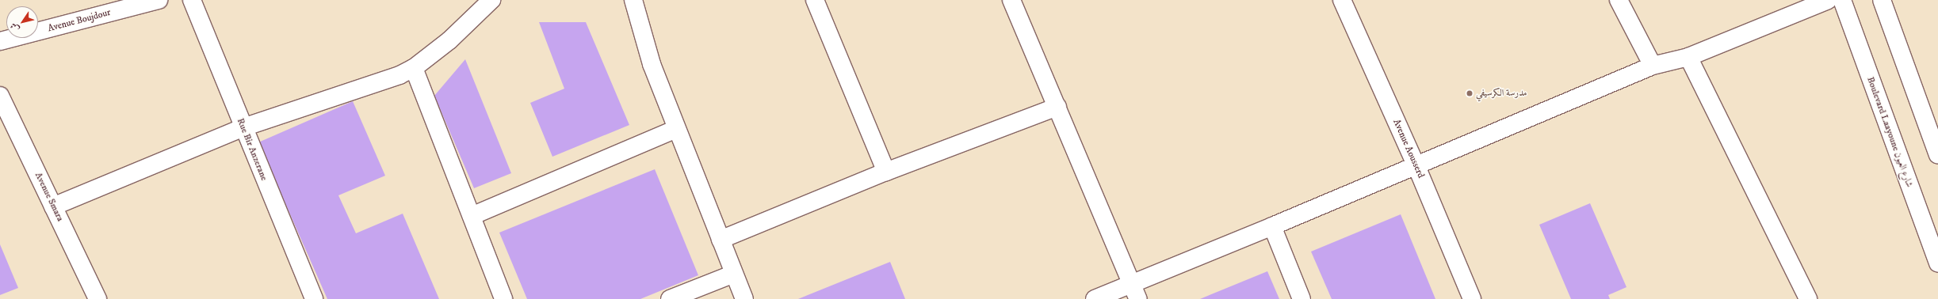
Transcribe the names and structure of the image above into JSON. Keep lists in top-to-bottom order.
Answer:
{
  "streets": {
    "street": [
      "Avenue Boujdour",
      "Boulevard Laayoune شارع العيون",
      "Avenue Aousserd",
      "Rue Bir Anzerane",
      "Avenue Smara"
    ]
  },
  "places": ["مدرسة الكرسيفي"],
  "north": "bottom left"
}
